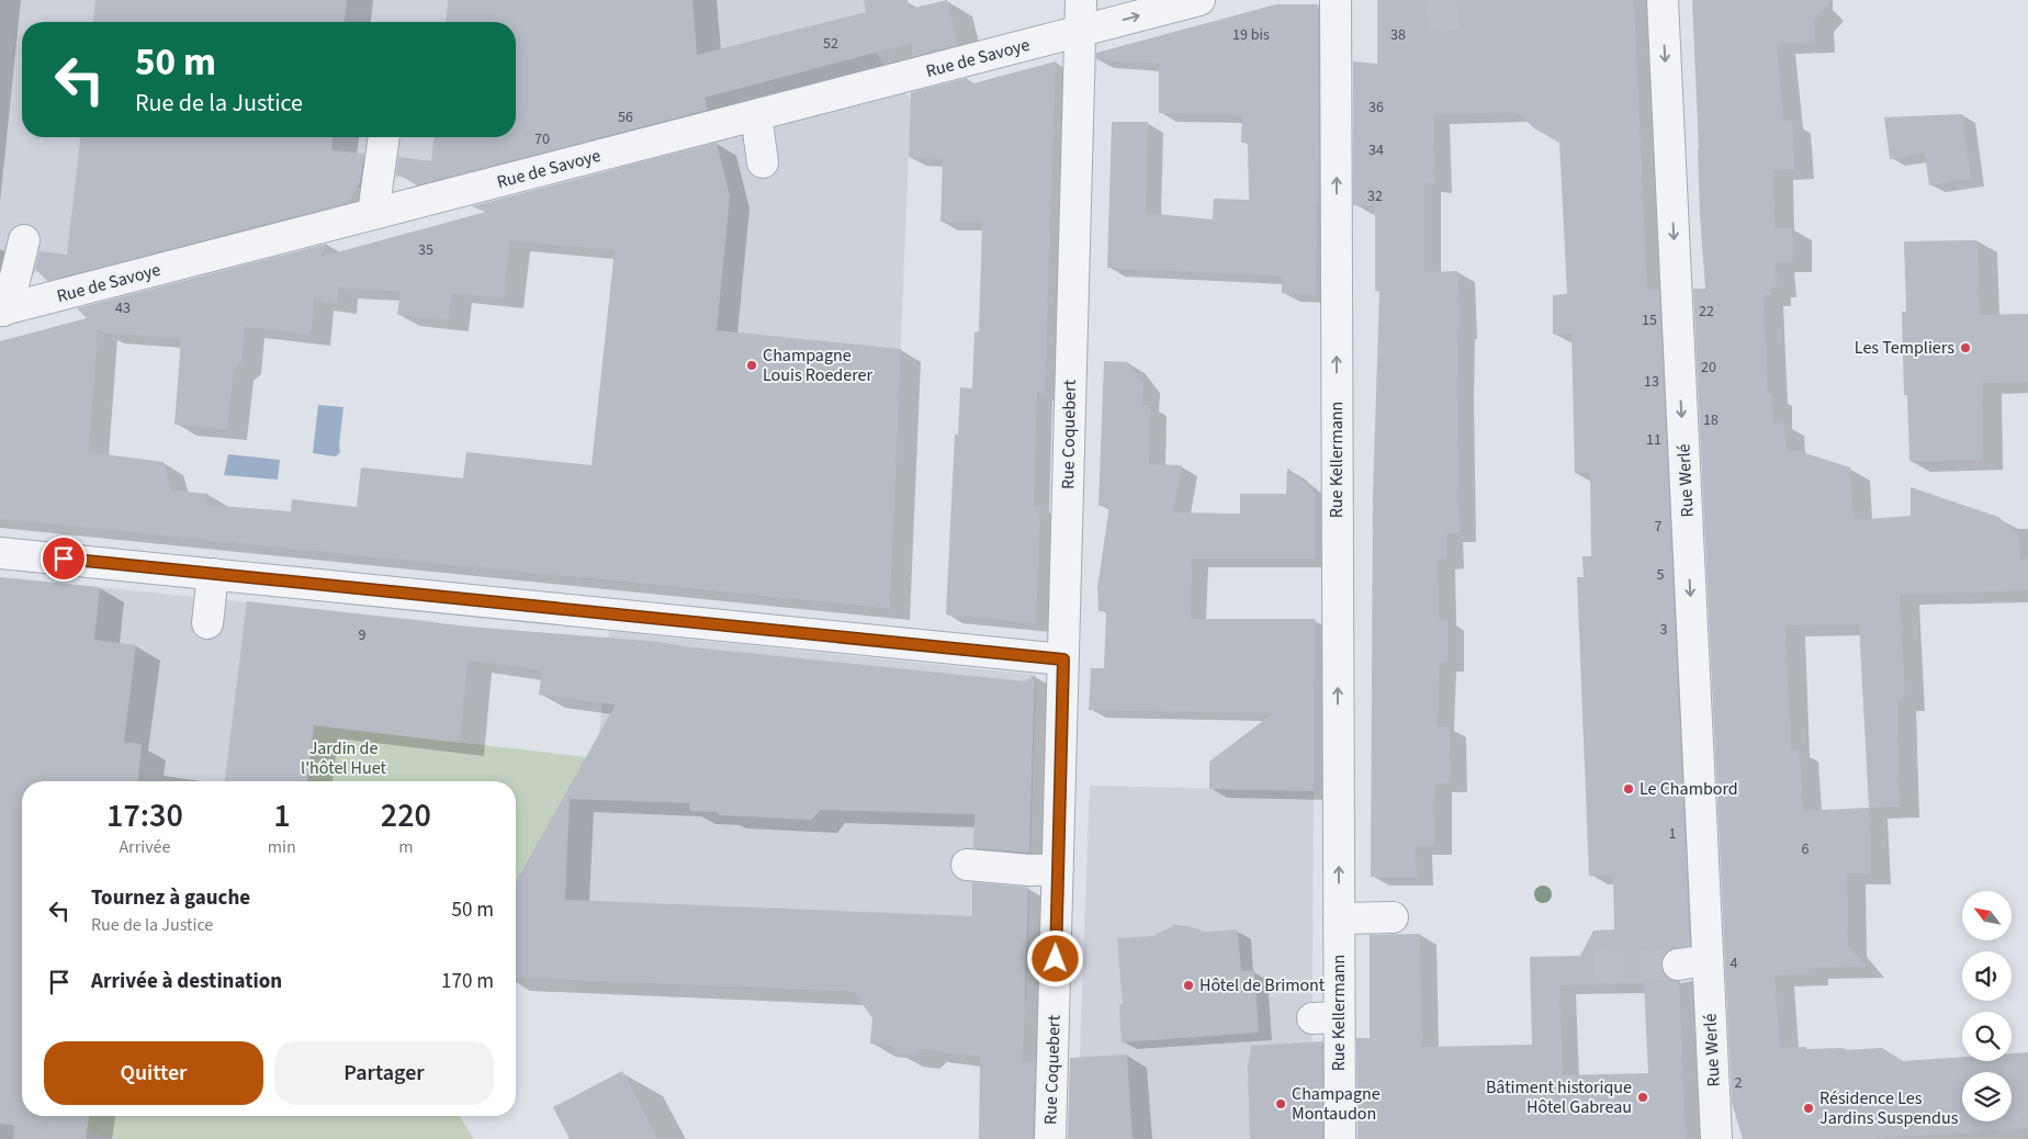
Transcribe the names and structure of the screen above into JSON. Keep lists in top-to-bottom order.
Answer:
{
  "streets": {
    "street": [
      "Rue de Savoye",
      "Rue Coquebert",
      "Rue Kellermann",
      "Rue Werlé"
    ]
  },
  "crossings": [
    ["Rue de Savoye", "Rue Coquebert"]
  ],
  "one_way": ["Rue Kellermann", "Rue Werlé"],
  "parks": ["Jardin de l'hôtel Huet"],
  "places": [
    "Les Templiers",
    "Champagne Louis Roederer",
    "Le Chambord",
    "Hôtel de Brimont",
    "Bâtiment historique Hôtel Gabreau",
    "Champagne Montaudon",
    "Résidence Les Jardins Suspendus"
  ],
  "house_numbers": [
    "19 bis",
    "38",
    "52",
    "36",
    "56",
    "70",
    "34",
    "32",
    "35",
    "43",
    "22",
    "15",
    "20",
    "13",
    "18",
    "11",
    "7",
    "5",
    "3",
    "9",
    "1",
    "6",
    "4",
    "2"
  ],
  "north": "top left",
  "page": {
    "turn": ["50 m", "Rue de la Justice"],
    "eta": [
      "17:30",
      "Arrivée",
      "1",
      "min",
      "220",
      "m"
    ],
    "list": [
      {
        "name": "Tournez à gauche",
        "note": "Rue de la Justice",
        "value": "50 m"
      },
      {
        "name": "Arrivée à destination",
        "value": "170 m"
      }
    ],
    "buttons": ["Quitter", "Partager"]
  }
}
